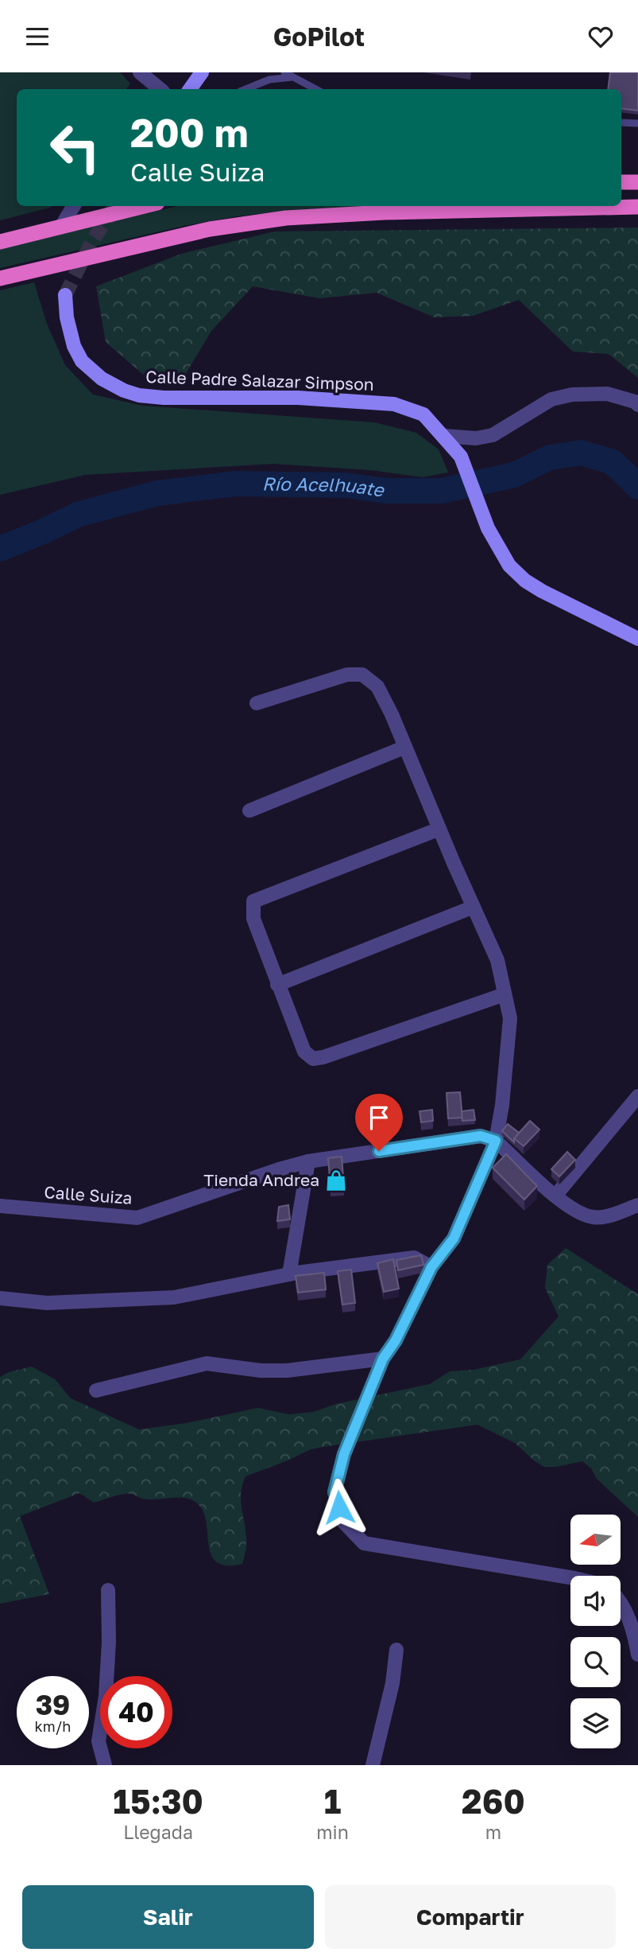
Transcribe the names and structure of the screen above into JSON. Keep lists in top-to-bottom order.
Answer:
{
  "streets": {
    "main road": ["Calle Padre Salazar Simpson"],
    "street": ["Calle Suiza"]
  },
  "water": ["Río Acelhuate"],
  "places": {
    "shop": ["Tienda Andrea"]
  },
  "north": "left",
  "page": {
    "header": "GoPilot",
    "turn": ["200 m", "Calle Suiza"],
    "speed": "39 km/h",
    "limit": "40",
    "eta": [
      "15:30",
      "Llegada",
      "1",
      "min",
      "260",
      "m"
    ],
    "buttons": ["Salir", "Compartir"]
  }
}
